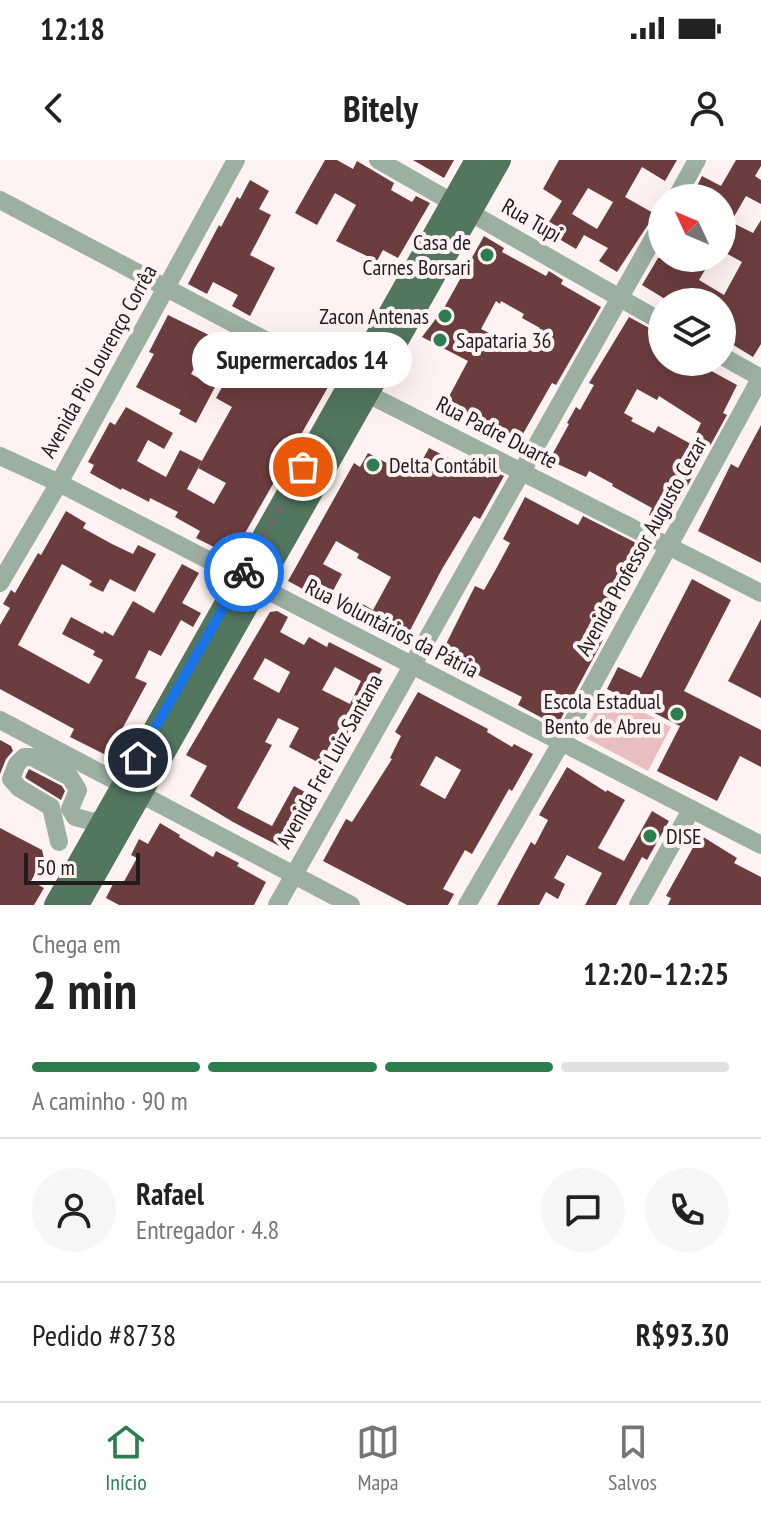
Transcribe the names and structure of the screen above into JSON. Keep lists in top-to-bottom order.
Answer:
{
  "streets": {
    "street": [
      "Rua Tupi",
      "Avenida Pio Lourenço Corrêa",
      "Rua Padre Duarte",
      "Avenida Professor Augusto Cezar",
      "Rua Voluntários da Pátria",
      "Avenida Frei Luiz Santana"
    ]
  },
  "crossings": [
    ["Rua Tupi", "Avenida Frei Luiz Santana"],
    ["Avenida Pio Lourenço Corrêa", "Rua Padre Duarte"],
    ["Avenida Pio Lourenço Corrêa", "Rua Voluntários da Pátria"],
    ["Rua Padre Duarte", "Avenida Professor Augusto Cezar"],
    ["Rua Padre Duarte", "Avenida Frei Luiz Santana"],
    ["Avenida Professor Augusto Cezar", "Rua Voluntários da Pátria"],
    ["Rua Voluntários da Pátria", "Avenida Frei Luiz Santana"]
  ],
  "places": [
    "Casa de Carnes Borsari",
    "Zacon Antenas",
    "Sapataria 36",
    "Delta Contábil",
    "Supermercados 14",
    "Escola Estadual Bento de Abreu",
    "DISE"
  ],
  "scale_bar": "50 m",
  "north": "top left",
  "page": {
    "status": "12:18",
    "header": "Bitely",
    "bubble": "Supermercados 14",
    "scale": "50 m",
    "heading": ["2 min", "Chega em", "12:20–12:25"],
    "panel": [
      "Rafael",
      "Entregador · 4.8",
      "Pedido #8738",
      "R$93.30"
    ],
    "bar": "A caminho · 90 m",
    "tabs": ["Início", "Mapa", "Salvos"]
  }
}
